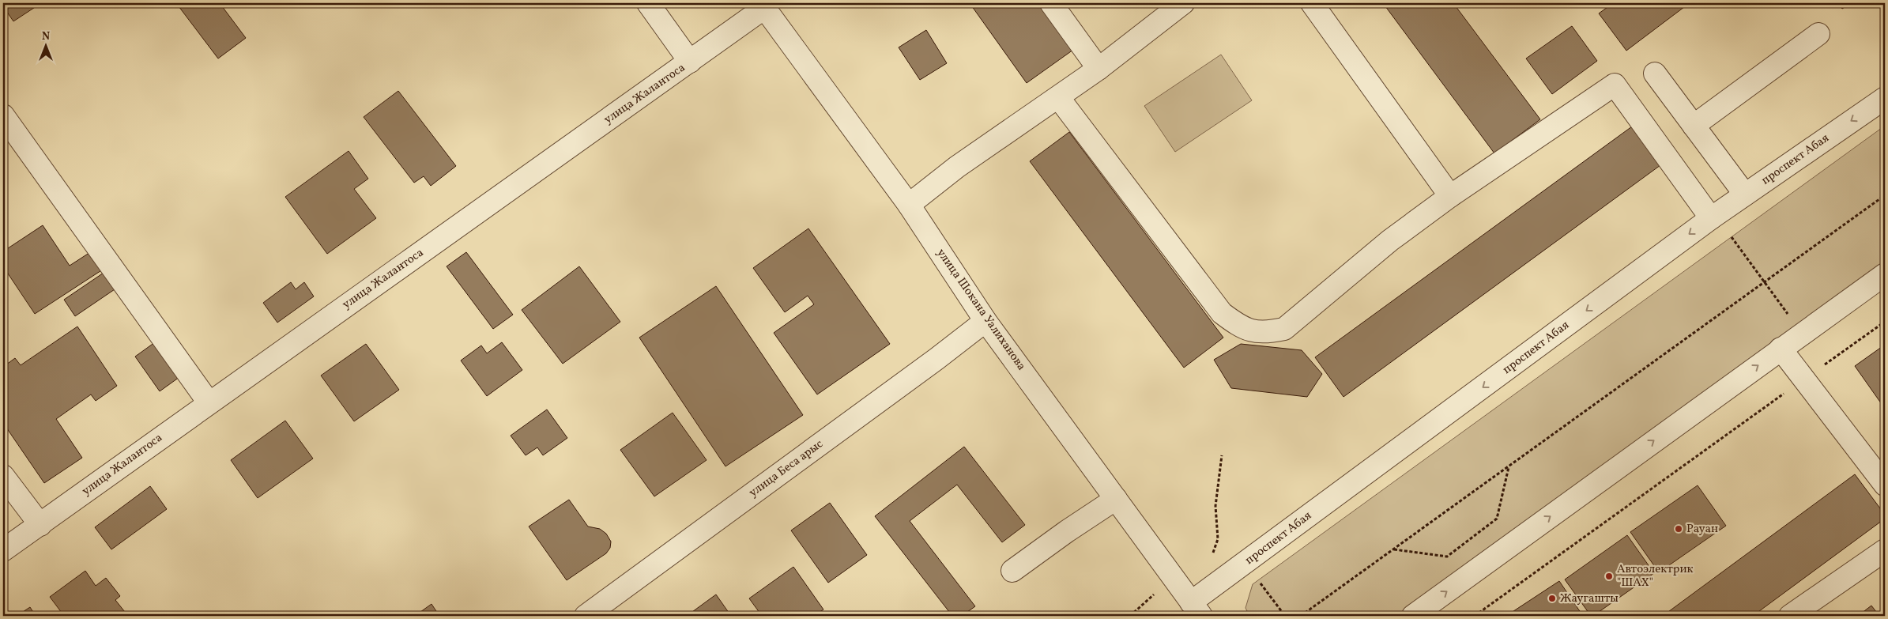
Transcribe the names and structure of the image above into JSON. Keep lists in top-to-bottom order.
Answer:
{
  "streets": {
    "street": [
      "улица Жалантоса",
      "проспект Абая",
      "улица Шокана Уалиханова",
      "улица Беса арыс"
    ]
  },
  "crossings": [
    ["улица Жалантоса", "улица Шокана Уалиханова"],
    ["проспект Абая", "улица Шокана Уалиханова"],
    ["улица Шокана Уалиханова", "улица Беса арыс"]
  ],
  "places": ["Рауан", "Автоэлектрик \"ШАХ\"", "Жаугашты"],
  "north": "top"
}
